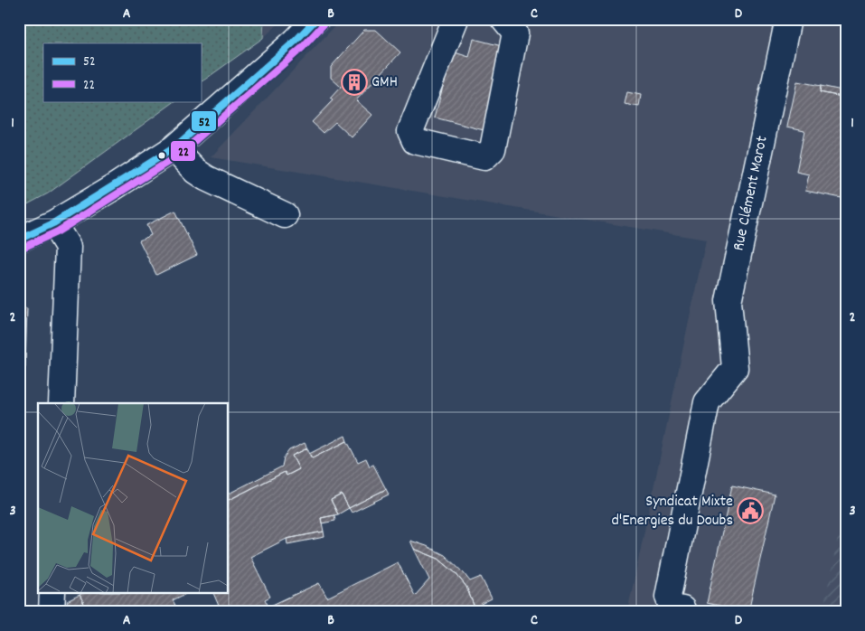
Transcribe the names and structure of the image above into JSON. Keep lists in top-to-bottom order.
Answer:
{
  "streets": {
    "street": ["Rue Clément Marot"]
  },
  "places": {
    "building": ["GMH"],
    "public building": ["Syndicat Mixte d'Energies du Doubs"]
  },
  "lines": ["transit line 52", "transit line 22"],
  "legend": ["52", "22"],
  "grid": {
    "columns": [
      "A",
      "B",
      "C",
      "D"
    ],
    "rows": ["1", "2", "3"]
  }
}
